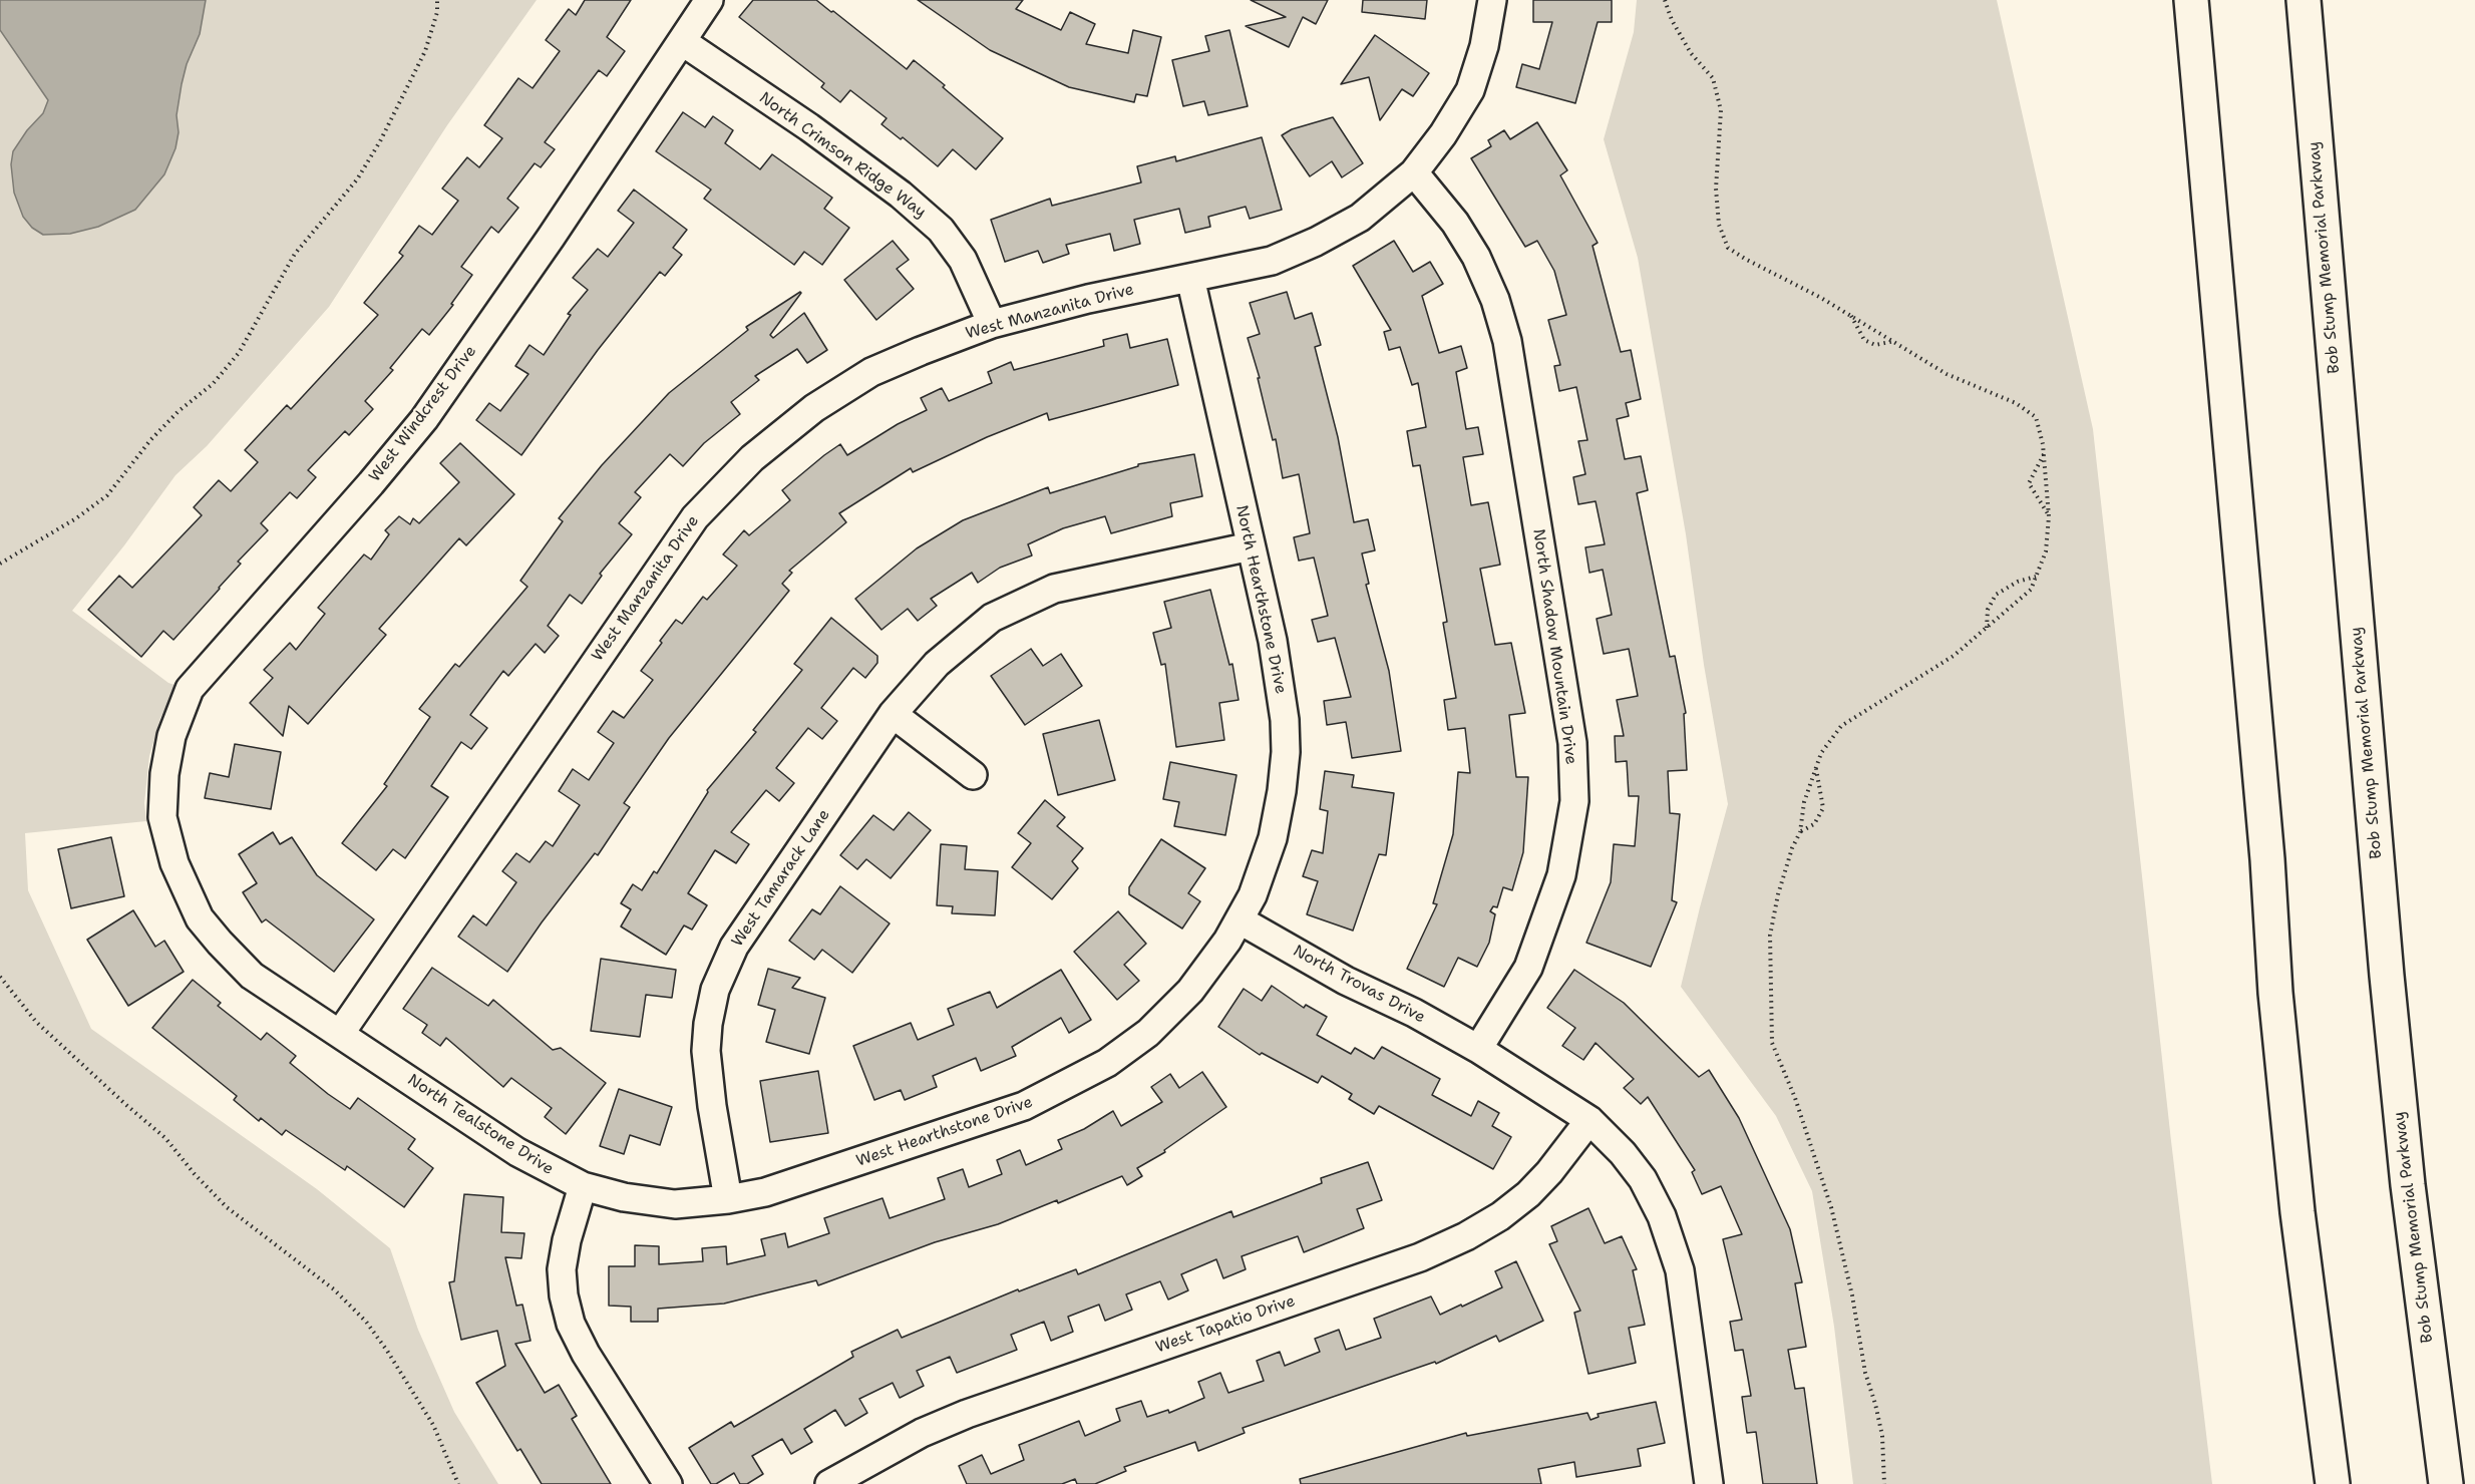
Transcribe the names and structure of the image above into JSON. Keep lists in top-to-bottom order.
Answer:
{
  "streets": {
    "highway": ["Bob Stump Memorial Parkway"],
    "street": [
      "North Crimson Ridge Way",
      "West Manzanita Drive",
      "West Windcrest Drive",
      "North Hearthstone Drive",
      "North Shadow Mountain Drive",
      "West Tamarack Lane",
      "North Trovas Drive",
      "North Tealstone Drive",
      "West Hearthstone Drive",
      "West Tapatio Drive"
    ]
  },
  "crossings": [
    ["North Crimson Ridge Way", "West Manzanita Drive"],
    ["North Crimson Ridge Way", "West Windcrest Drive"],
    ["West Manzanita Drive", "North Hearthstone Drive"],
    ["West Manzanita Drive", "North Shadow Mountain Drive"],
    ["West Manzanita Drive", "North Tealstone Drive"],
    ["West Windcrest Drive", "North Tealstone Drive"],
    ["North Hearthstone Drive", "West Tamarack Lane"],
    ["North Hearthstone Drive", "North Trovas Drive"],
    ["North Hearthstone Drive", "West Hearthstone Drive"],
    ["North Shadow Mountain Drive", "North Trovas Drive"],
    ["West Tamarack Lane", "West Hearthstone Drive"],
    ["North Trovas Drive", "West Hearthstone Drive"],
    ["North Tealstone Drive", "West Hearthstone Drive"]
  ]
}
